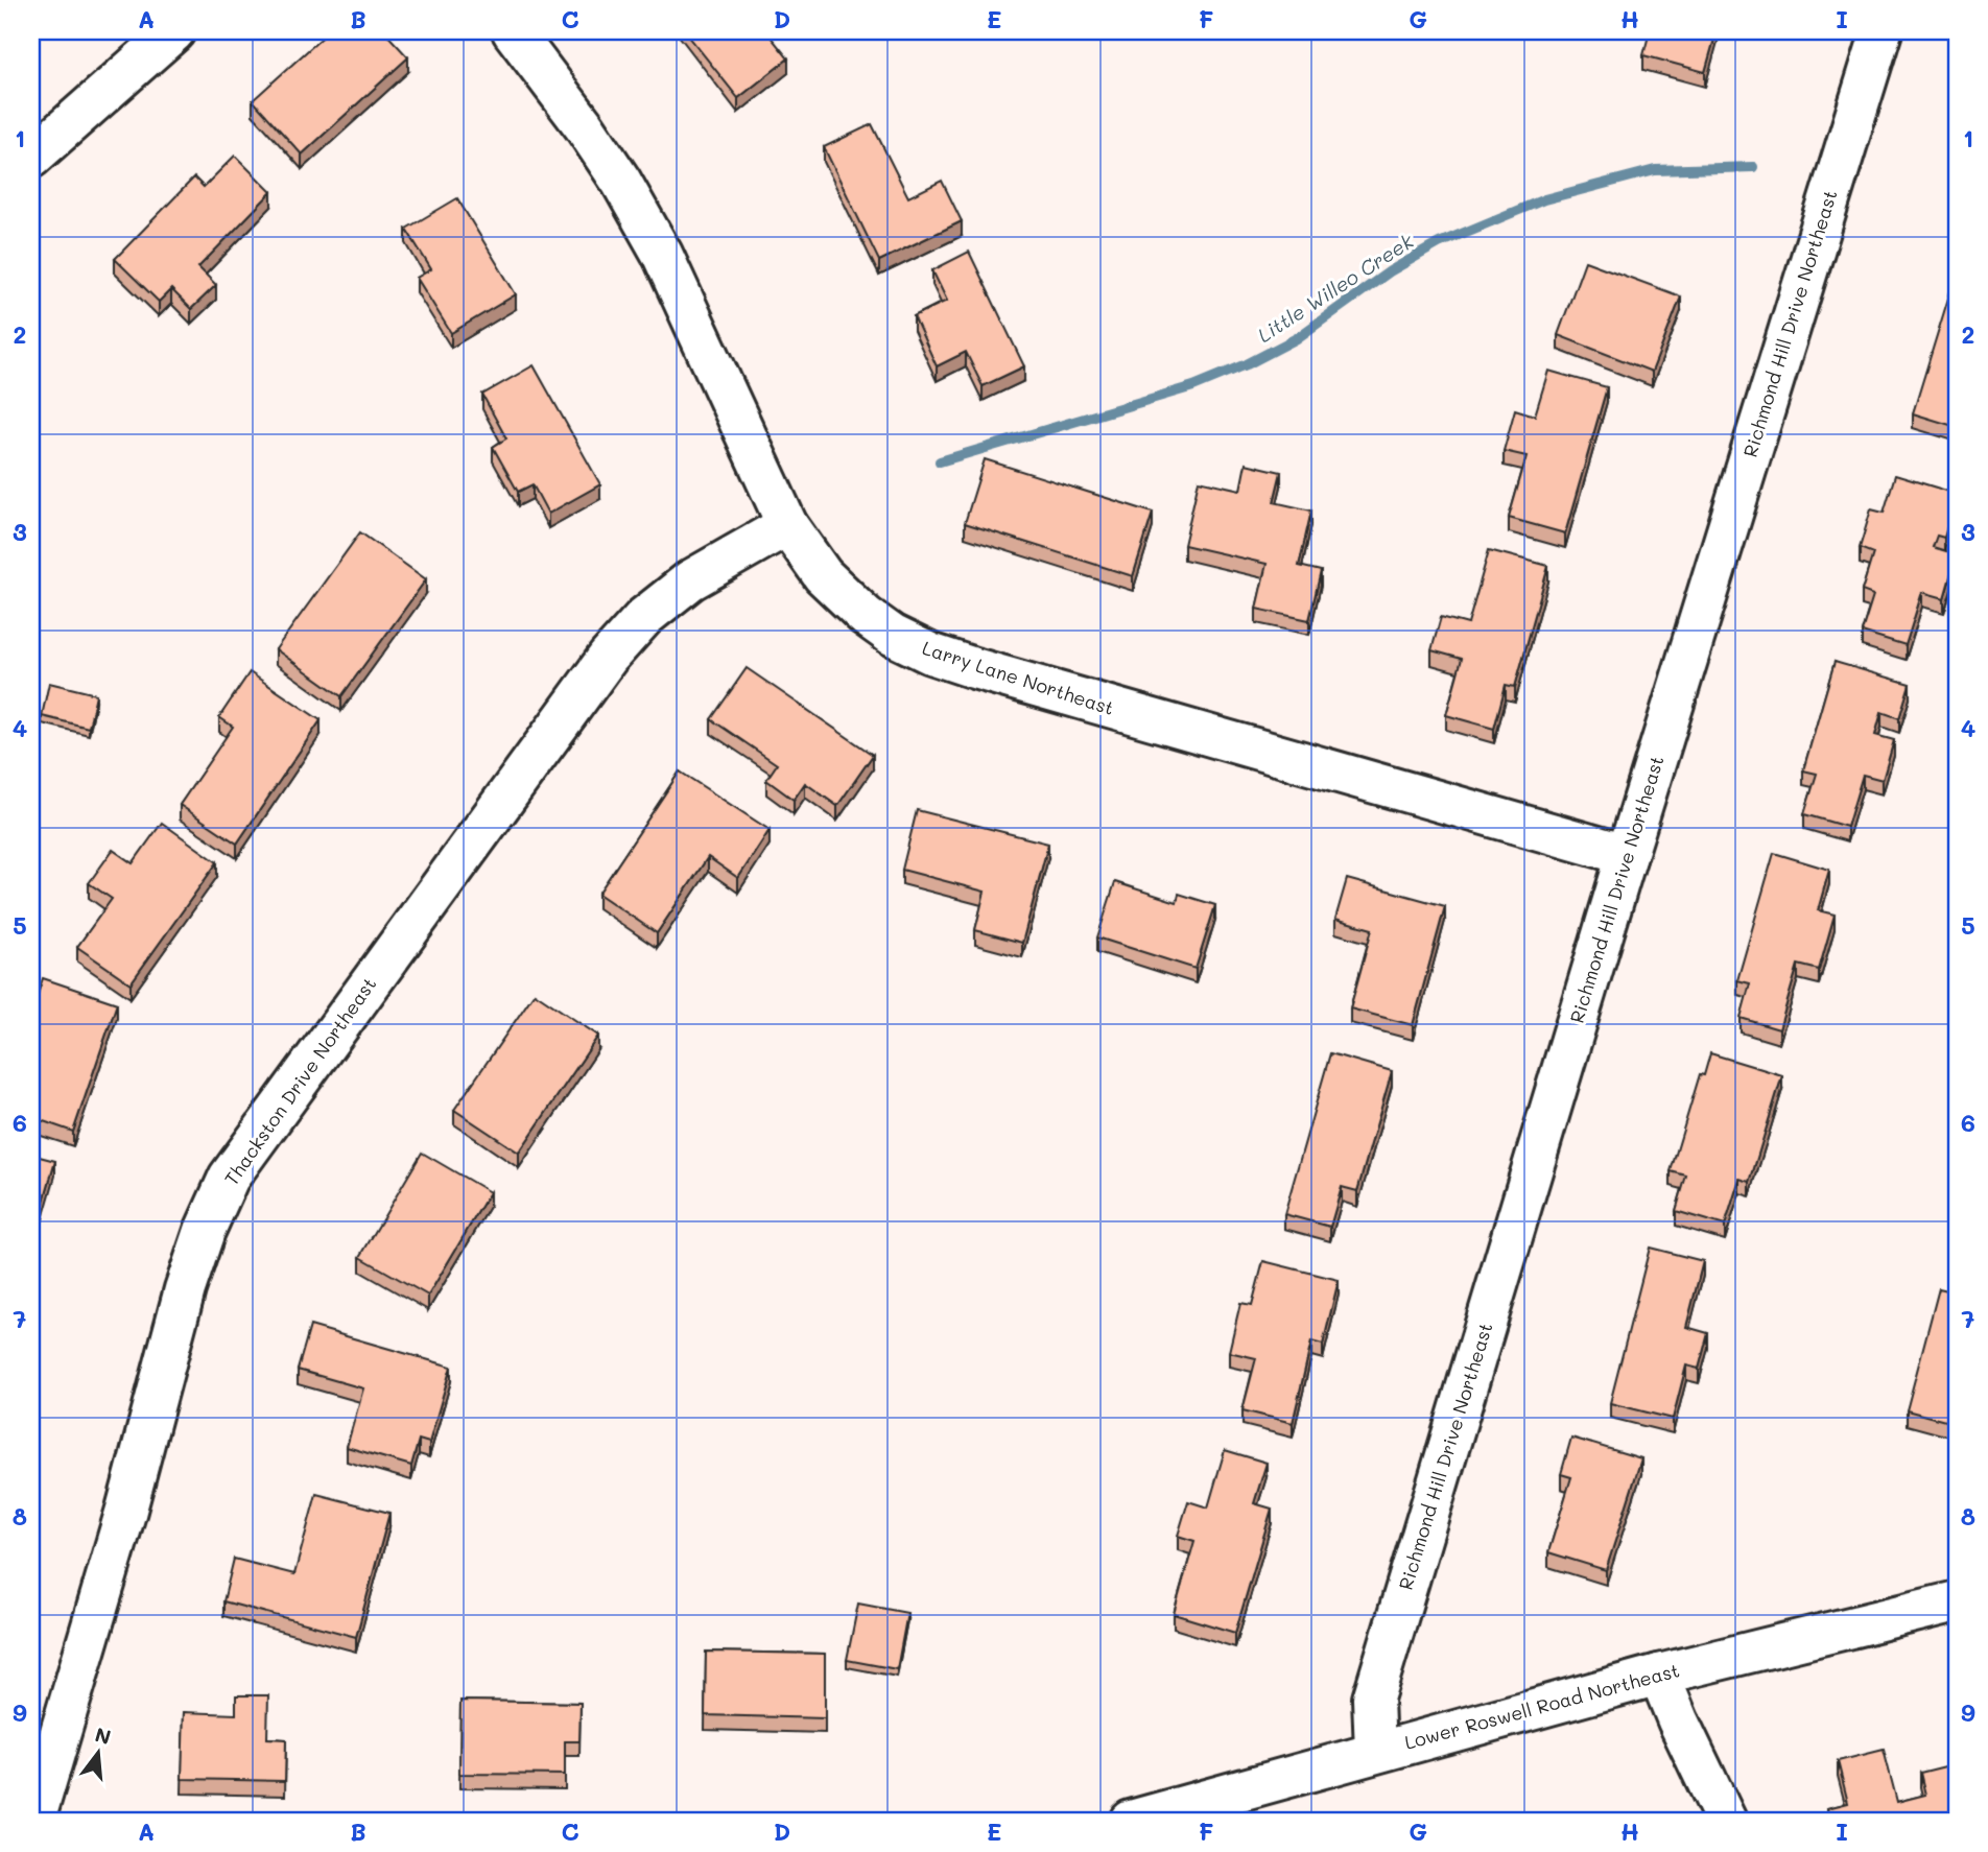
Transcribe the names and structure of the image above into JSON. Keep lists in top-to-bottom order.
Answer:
{
  "streets": {
    "street": [
      "Richmond Hill Drive Northeast",
      "Larry Lane Northeast",
      "Thackston Drive Northeast",
      "Lower Roswell Road Northeast"
    ]
  },
  "crossings": [
    ["Richmond Hill Drive Northeast", "Larry Lane Northeast"],
    ["Richmond Hill Drive Northeast", "Lower Roswell Road Northeast"],
    ["Larry Lane Northeast", "Thackston Drive Northeast"]
  ],
  "water": ["Little Willeo Creek"],
  "north": "top",
  "grid": {
    "columns": [
      "A",
      "B",
      "C",
      "D",
      "E",
      "F",
      "G",
      "H",
      "I"
    ],
    "rows": [
      "1",
      "2",
      "3",
      "4",
      "5",
      "6",
      "7",
      "8",
      "9"
    ]
  }
}
